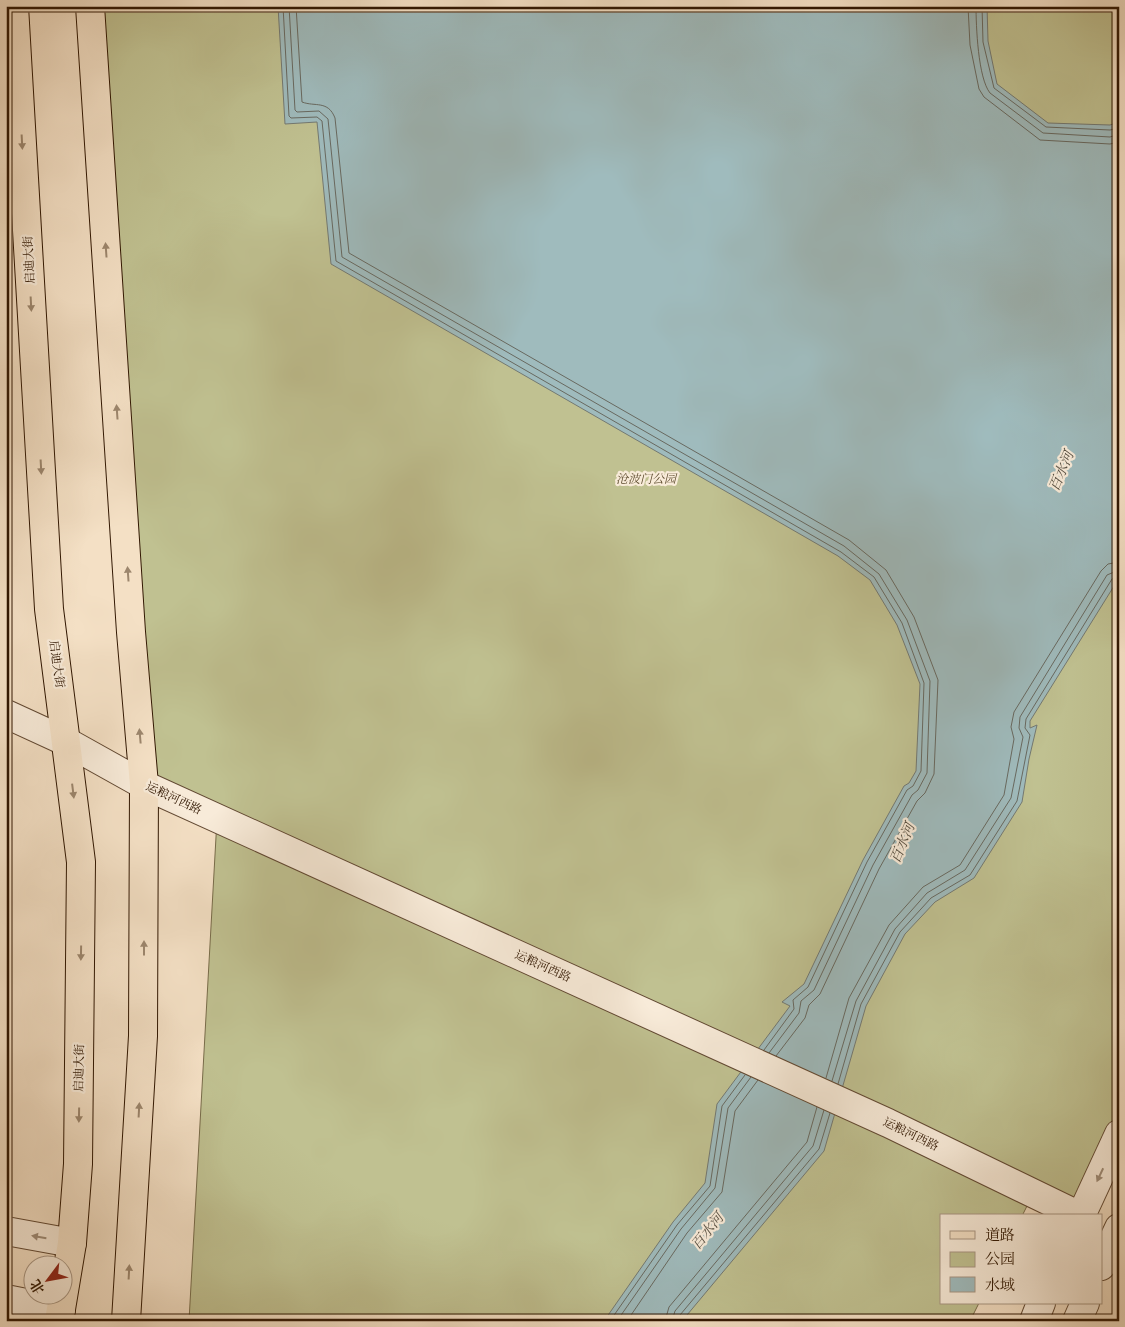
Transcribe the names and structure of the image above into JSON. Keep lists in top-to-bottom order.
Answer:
{
  "streets": {
    "main road": ["启迪大街"],
    "street": ["运粮河西路"]
  },
  "crossings": [
    ["启迪大街", "运粮河西路"]
  ],
  "water": ["百水河"],
  "parks": ["沧波门公园"],
  "legend": ["道路", "公园", "水域"],
  "north": "bottom left"
}
